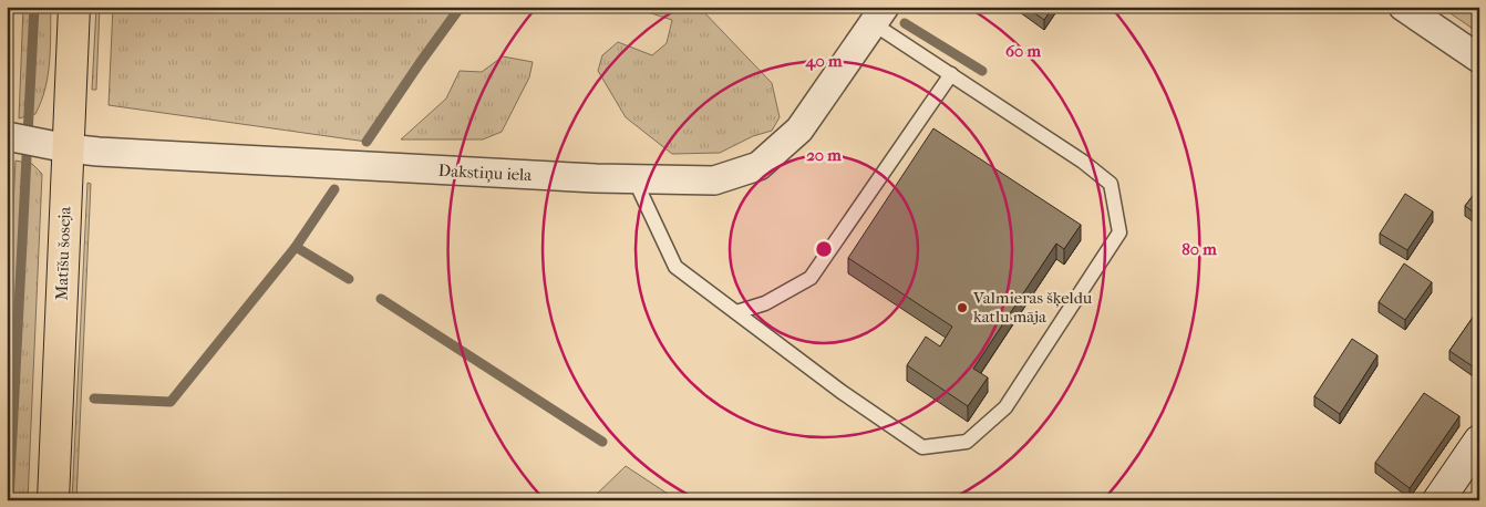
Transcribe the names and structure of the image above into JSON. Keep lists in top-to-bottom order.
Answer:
{
  "streets": {
    "main road": ["Matīšu šoseja"],
    "street": ["Dakstiņu iela"]
  },
  "crossings": [
    ["Dakstiņu iela", "Matīšu šoseja"]
  ],
  "places": ["Valmieras šķeldu katlu māja"],
  "rings": [
    "60 m",
    "40 m",
    "20 m",
    "80 m"
  ]
}
